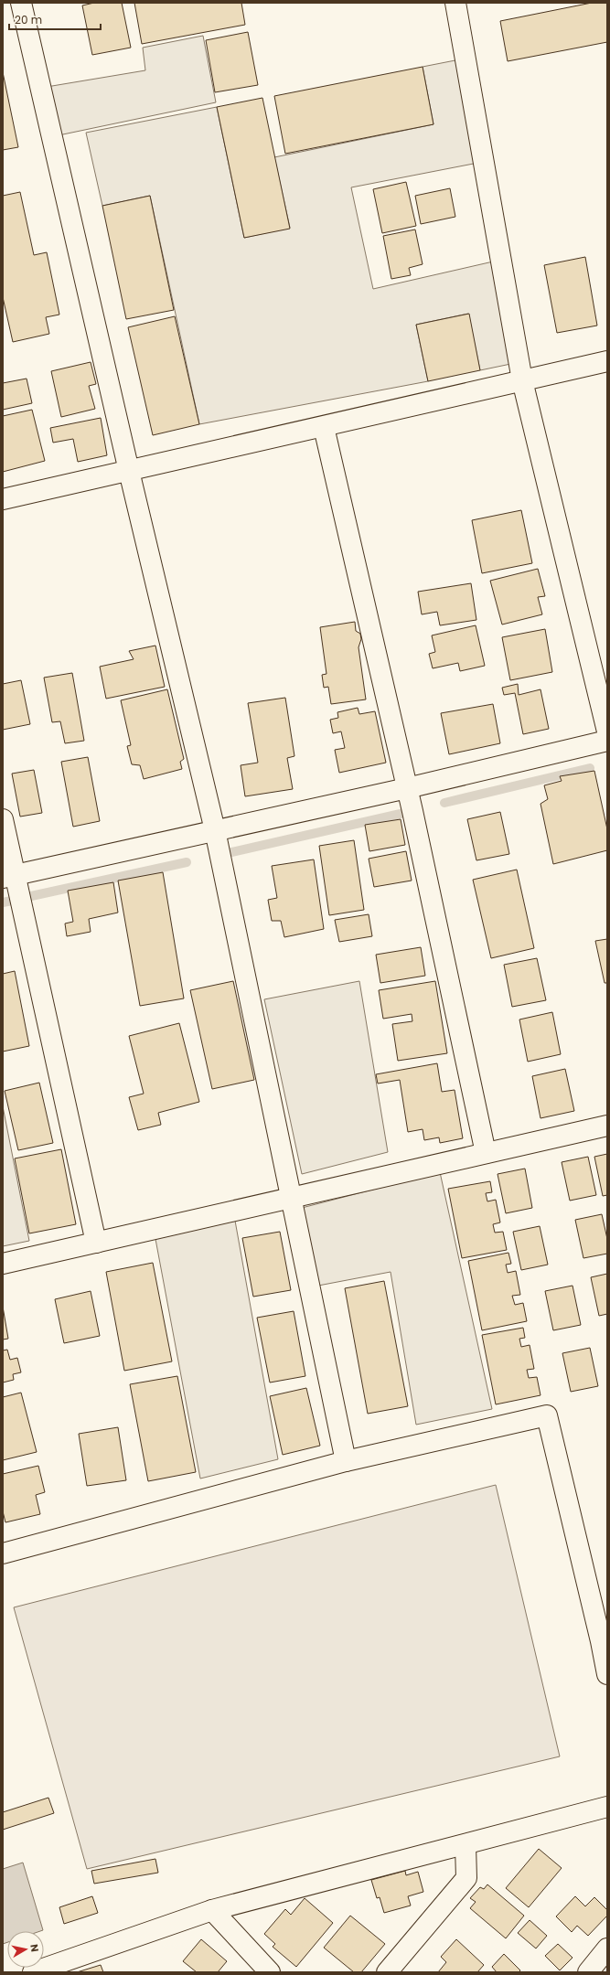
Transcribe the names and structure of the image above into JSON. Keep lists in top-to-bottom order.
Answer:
{
  "scale_bar": "20 m",
  "north": "right"
}
